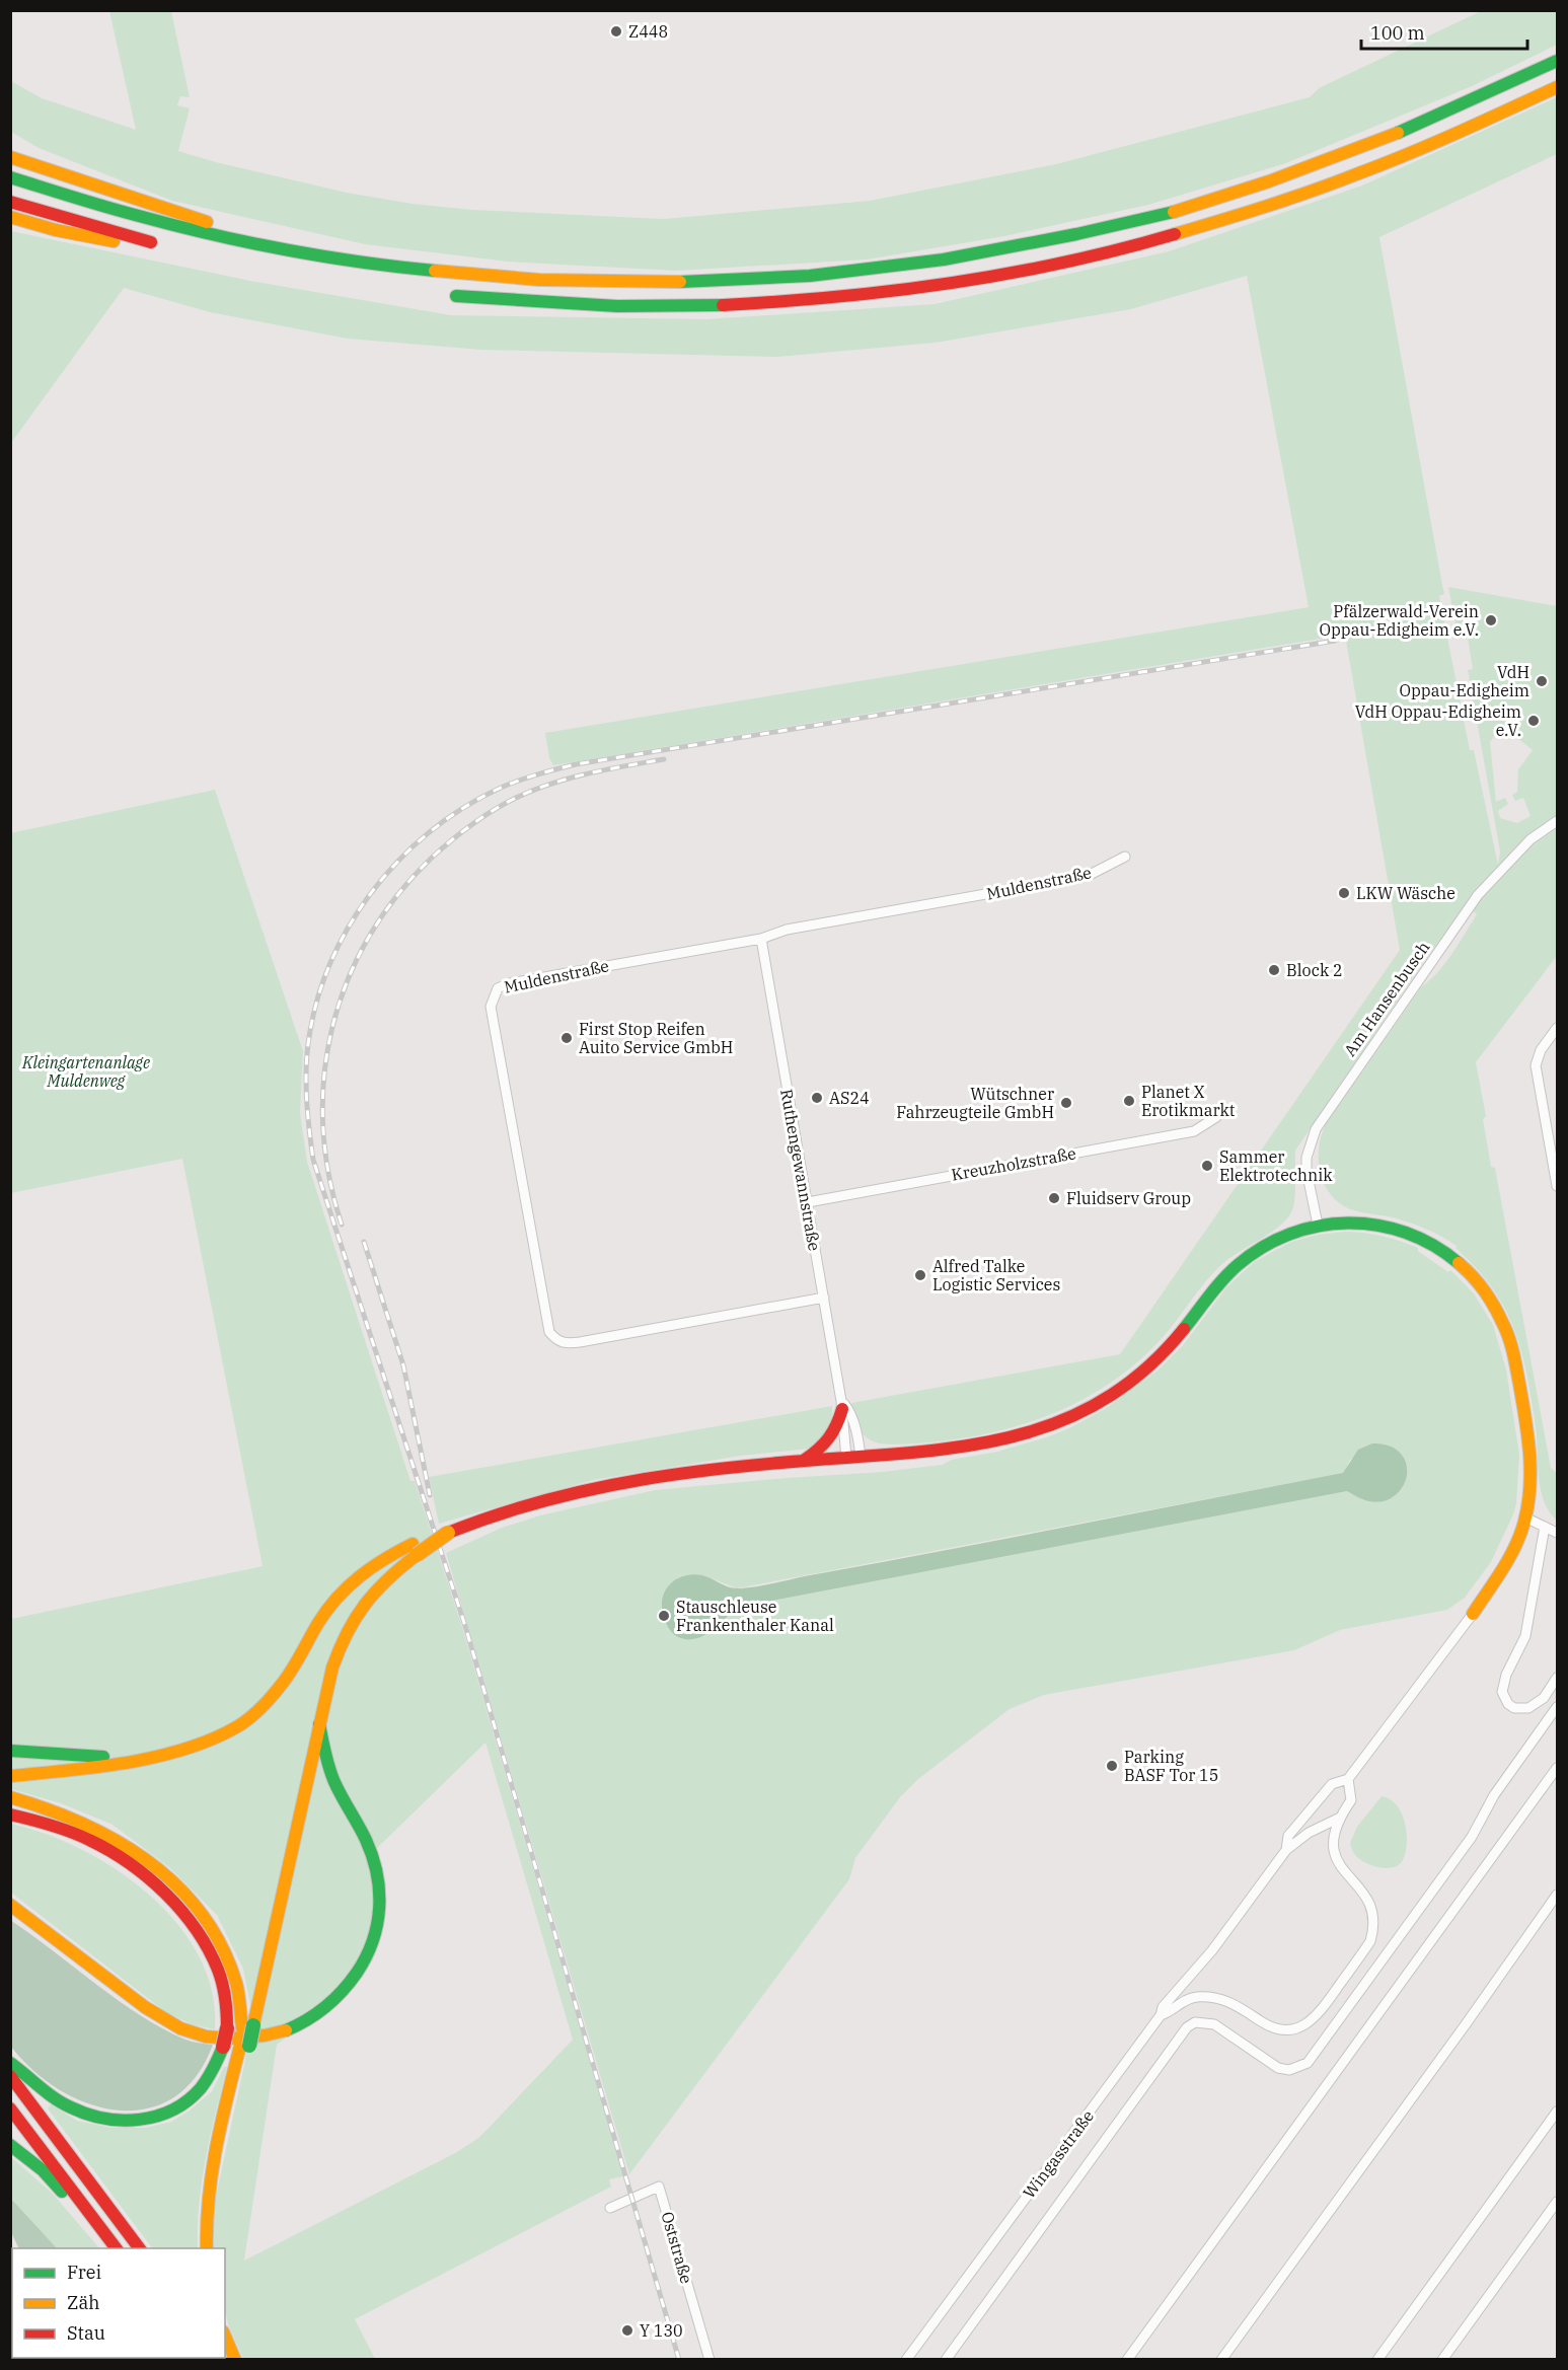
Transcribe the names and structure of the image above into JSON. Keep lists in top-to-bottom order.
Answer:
{
  "streets": {
    "street": [
      "Muldenstraße",
      "Am Hansenbusch",
      "Kreuzholzstraße",
      "Ruthengewannstraße",
      "Wingasstraße",
      "Oststraße"
    ]
  },
  "crossings": [
    ["Muldenstraße", "Ruthengewannstraße"],
    ["Kreuzholzstraße", "Ruthengewannstraße"]
  ],
  "parks": ["Kleingartenanlage Muldenweg"],
  "places": [
    "Z448",
    "Pfälzerwald-Verein Oppau-Edigheim e.V.",
    "VdH Oppau-Edigheim",
    "VdH Oppau-Edigheim e.V.",
    "LKW Wäsche",
    "Block 2",
    "First Stop Reifen Auito Service GmbH",
    "AS24",
    "Planet X Erotikmarkt",
    "Wütschner Fahrzeugteile GmbH",
    "Sammer Elektrotechnik",
    "Fluidserv Group",
    "Alfred Talke Logistic Services",
    "Stauschleuse Frankenthaler Kanal",
    "Parking BASF Tor 15",
    "Y 130"
  ],
  "legend": ["Frei", "Zäh", "Stau"],
  "scale_bar": "100 m"
}
